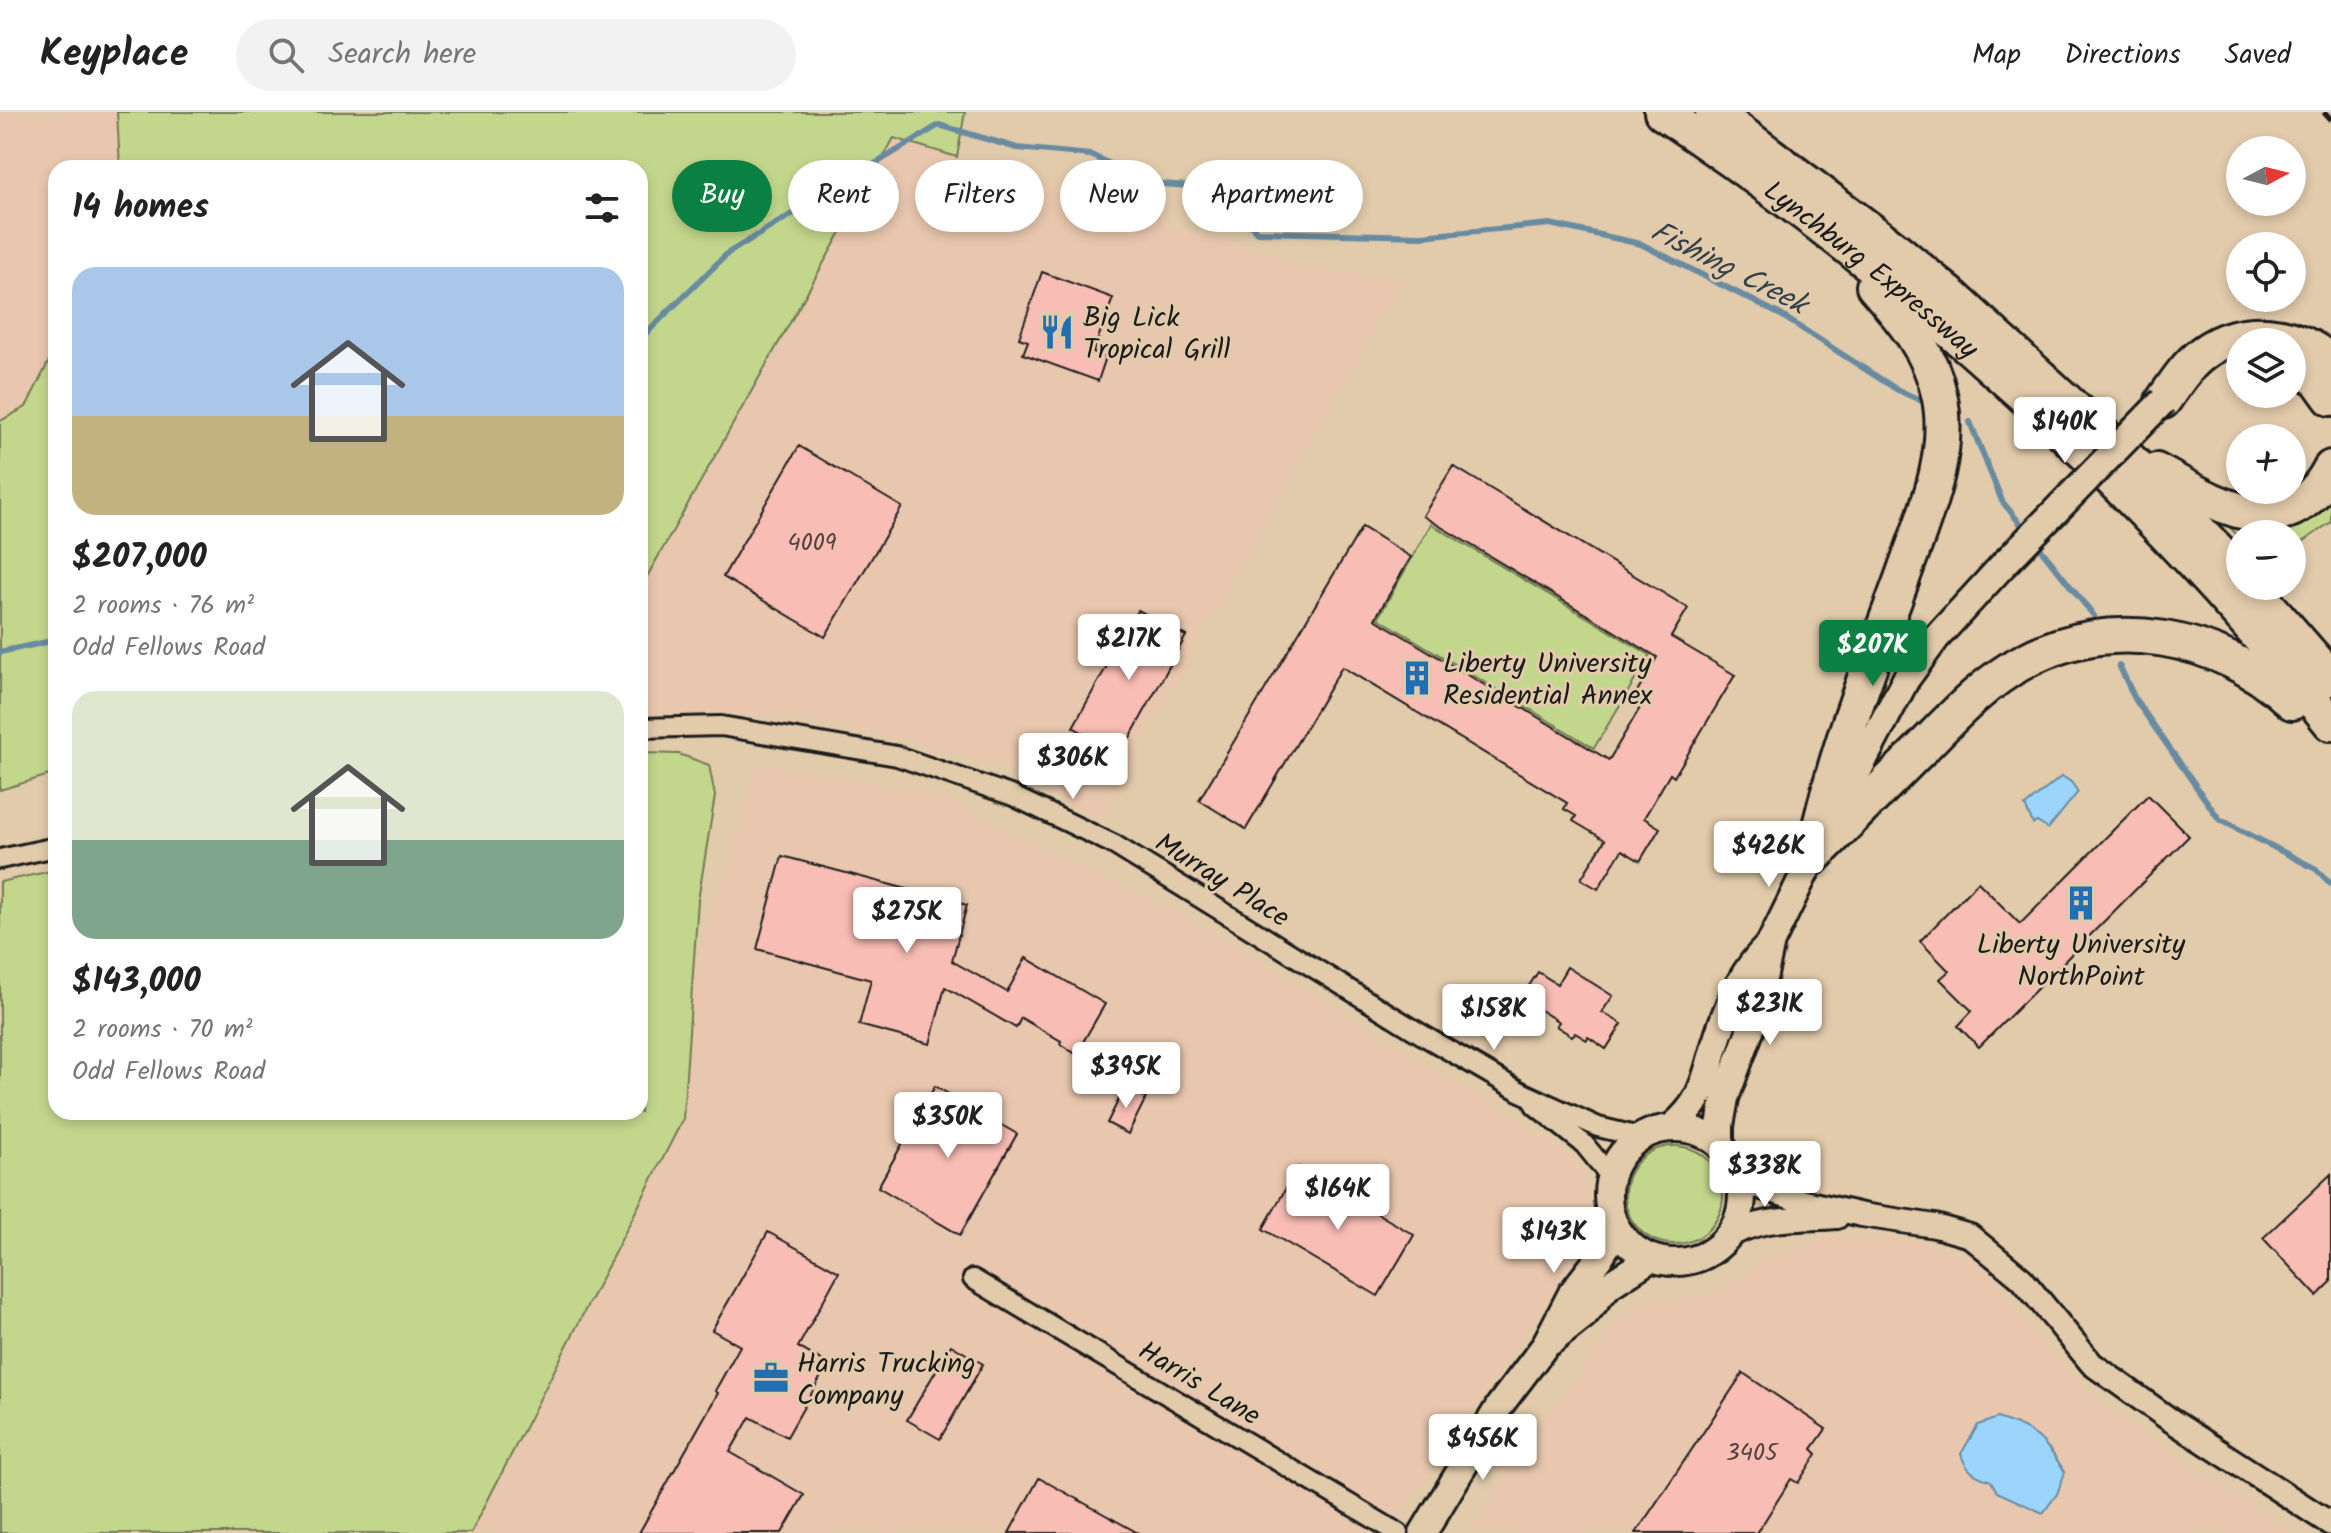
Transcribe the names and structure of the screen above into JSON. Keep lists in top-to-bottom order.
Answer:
{
  "streets": {
    "highway": ["Lynchburg Expressway"],
    "street": ["Murray Place", "Harris Lane"]
  },
  "water": ["Fishing Creek"],
  "places": {
    "restaurant": ["Big Lick Tropical Grill"],
    "building": ["Liberty University Residential Annex", "Liberty University NorthPoint"],
    "office": ["Harris Trucking Company"]
  },
  "house_numbers": ["4009", "3405"],
  "north": "right",
  "page": {
    "header": "Keyplace",
    "search": "Search here",
    "nav": ["Map", "Directions", "Saved"],
    "map_buttons": ["+", "−"],
    "chip": [
      "Buy",
      "Rent",
      "Filters",
      "New",
      "Apartment"
    ],
    "heading": "14 homes",
    "list": [
      {
        "name": "$207,000",
        "note": "2 rooms · 76 m² · Odd Fellows Road"
      },
      {
        "name": "$143,000",
        "note": "2 rooms · 70 m² · Odd Fellows Road"
      }
    ],
    "price": [
      "$140K",
      "$217K",
      "$207K",
      "$306K",
      "$426K",
      "$275K",
      "$231K",
      "$158K",
      "$395K",
      "$350K",
      "$338K",
      "$164K",
      "$143K",
      "$456K"
    ]
  }
}
